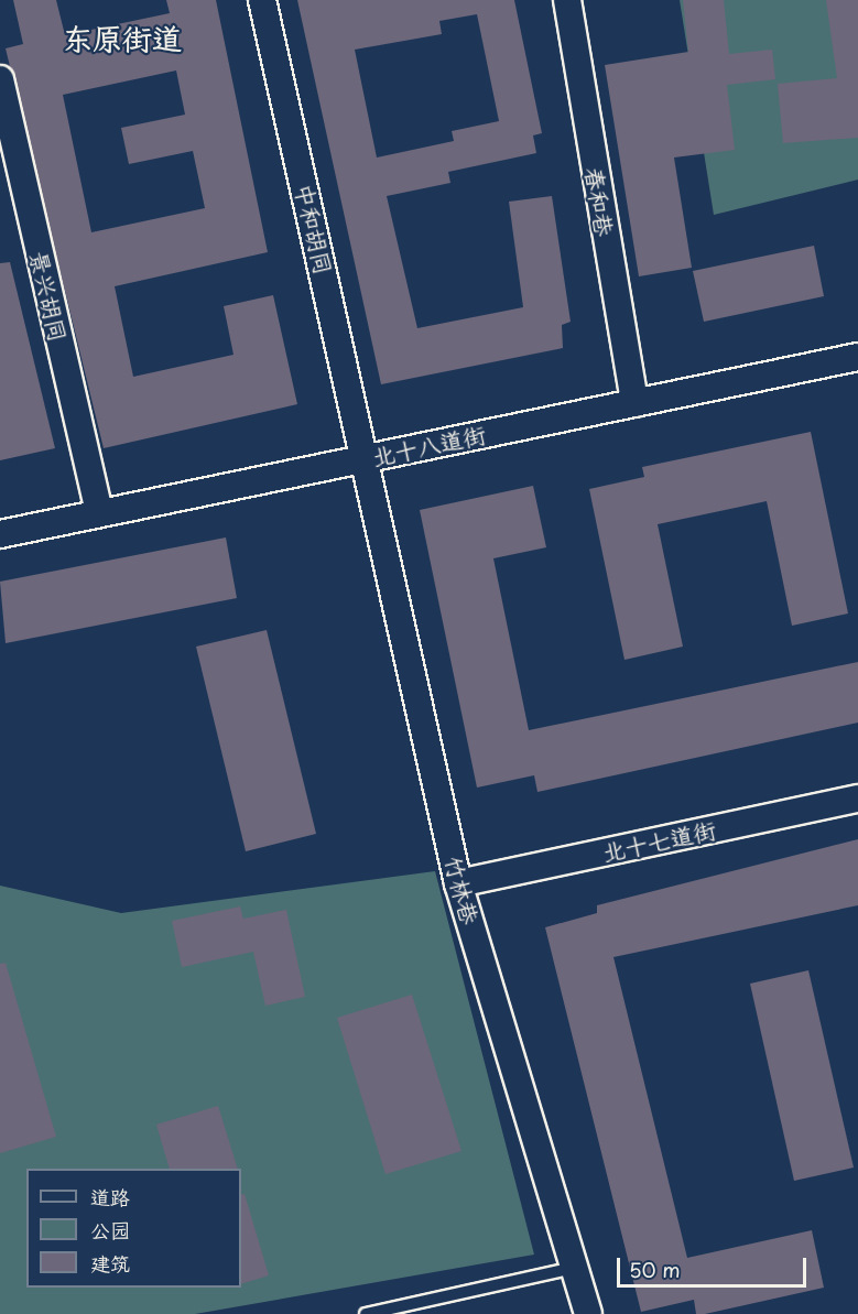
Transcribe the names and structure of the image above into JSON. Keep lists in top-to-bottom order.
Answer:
{
  "streets": {
    "street": [
      "春和巷",
      "中和胡同",
      "景兴胡同",
      "北十八道街",
      "北十七道街",
      "竹林巷"
    ]
  },
  "crossings": [
    ["春和巷", "北十八道街"],
    ["中和胡同", "北十八道街"],
    ["中和胡同", "竹林巷"],
    ["景兴胡同", "北十八道街"],
    ["北十八道街", "竹林巷"],
    ["北十七道街", "竹林巷"]
  ],
  "districts": ["东原街道"],
  "legend": ["道路", "公园", "建筑"],
  "scale_bar": "50 m"
}
